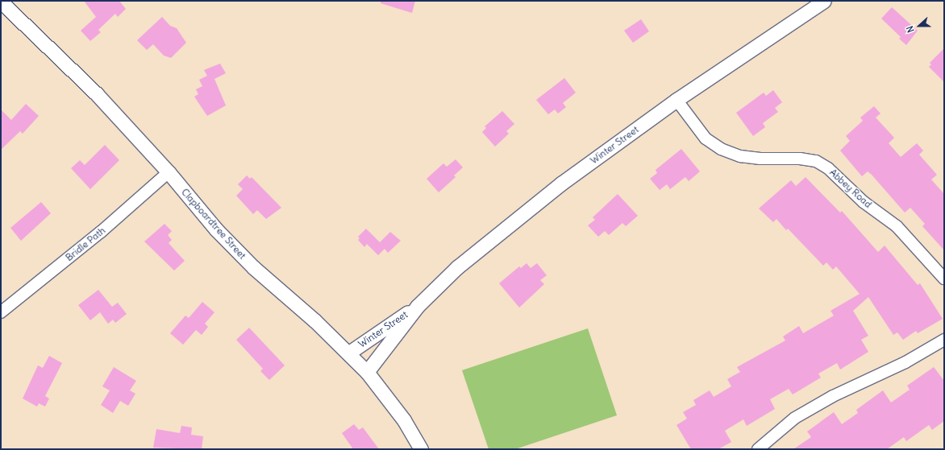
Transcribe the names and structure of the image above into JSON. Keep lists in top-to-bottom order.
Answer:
{
  "streets": {
    "street": [
      "Winter Street",
      "Abbey Road",
      "Clapboardtree Street",
      "Bridle Path"
    ]
  },
  "crossings": [
    ["Winter Street", "Abbey Road"],
    ["Winter Street", "Clapboardtree Street"],
    ["Clapboardtree Street", "Bridle Path"]
  ],
  "north": "left"
}
